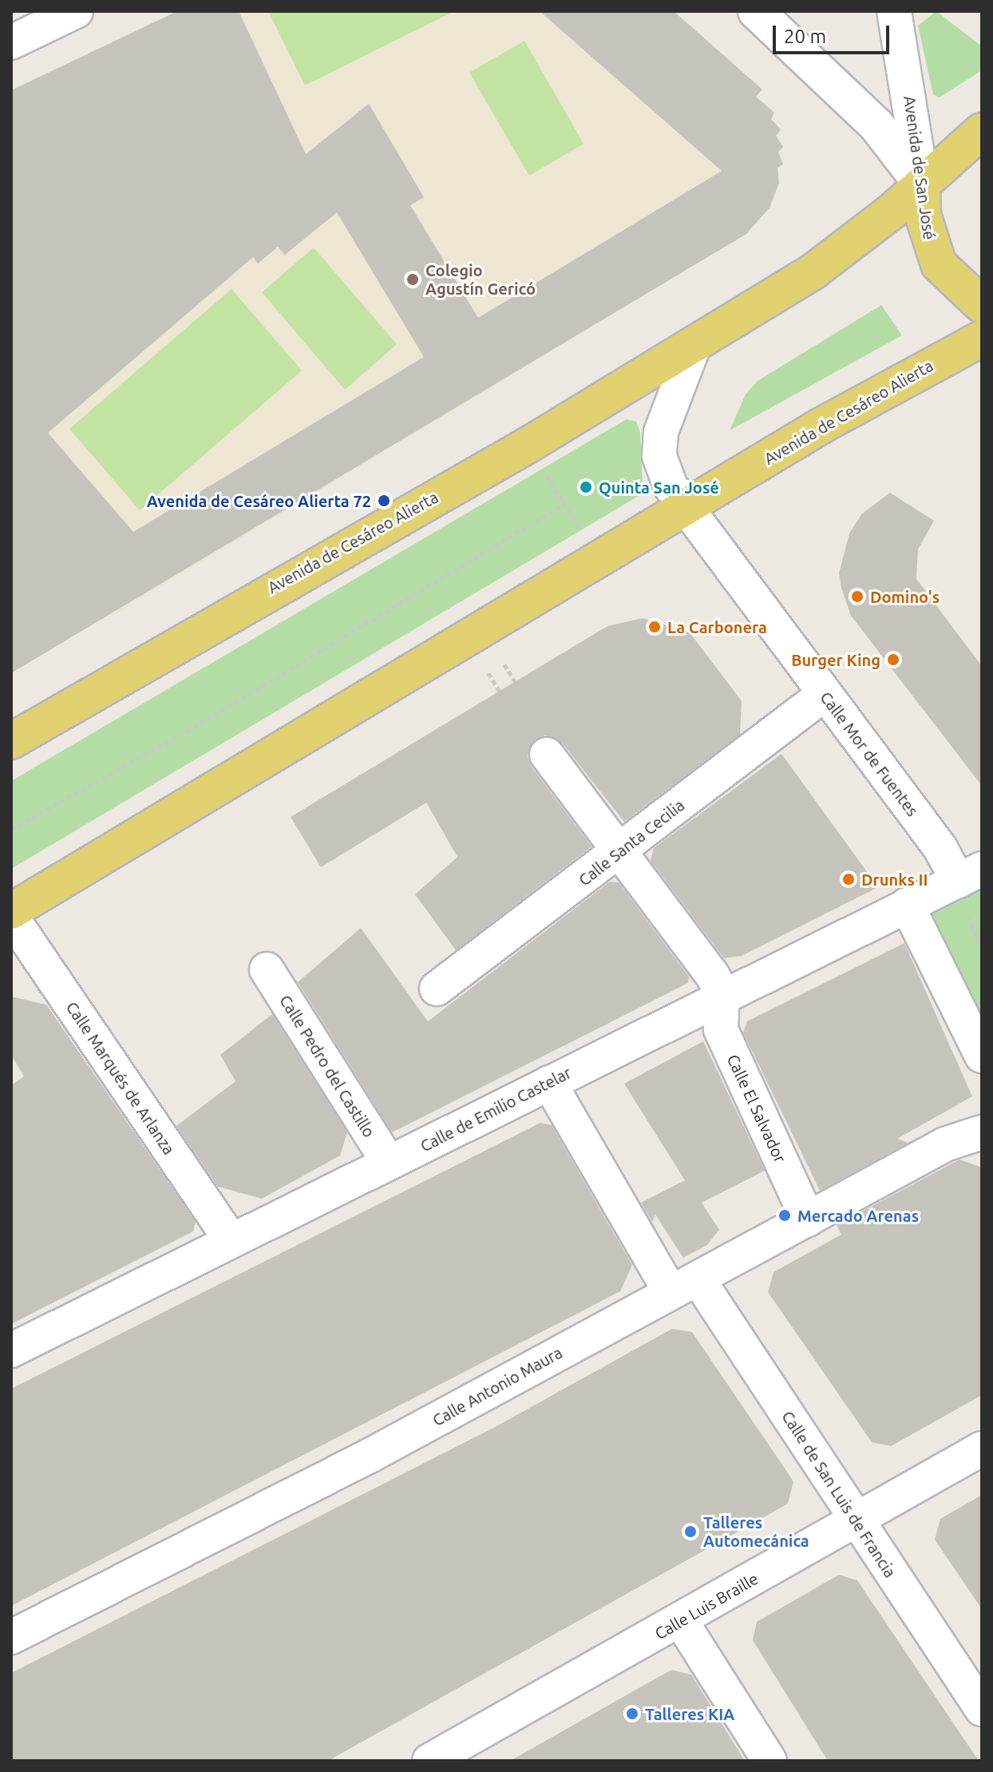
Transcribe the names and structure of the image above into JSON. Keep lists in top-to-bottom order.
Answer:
{
  "streets": {
    "main road": ["Avenida de San José", "Avenida de Cesáreo Alierta"],
    "street": [
      "Calle Mor de Fuentes",
      "Calle Santa Cecilia",
      "Calle Pedro del Castillo",
      "Calle Marqués de Arlanza",
      "Calle El Salvador",
      "Calle de Emilio Castelar",
      "Calle Antonio Maura",
      "Calle de San Luis de Francia",
      "Calle Luis Braille"
    ]
  },
  "crossings": [
    ["Avenida de San José", "Avenida de Cesáreo Alierta"],
    ["Avenida de Cesáreo Alierta", "Calle Mor de Fuentes"],
    ["Calle Mor de Fuentes", "Calle Santa Cecilia"],
    ["Calle Mor de Fuentes", "Calle de Emilio Castelar"],
    ["Calle Pedro del Castillo", "Calle de Emilio Castelar"],
    ["Calle Marqués de Arlanza", "Calle de Emilio Castelar"],
    ["Calle El Salvador", "Calle de Emilio Castelar"],
    ["Calle El Salvador", "Calle Antonio Maura"],
    ["Calle de Emilio Castelar", "Calle de San Luis de Francia"],
    ["Calle Antonio Maura", "Calle de San Luis de Francia"],
    ["Calle de San Luis de Francia", "Calle Luis Braille"]
  ],
  "places": [
    "Colegio Agustín Gericó",
    "Quinta San José",
    "Avenida de Cesáreo Alierta 72",
    "Domino's",
    "La Carbonera",
    "Burger King",
    "Drunks II",
    "Mercado Arenas",
    "Talleres Automecánica",
    "Talleres KIA"
  ],
  "scale_bar": "20 m"
}
